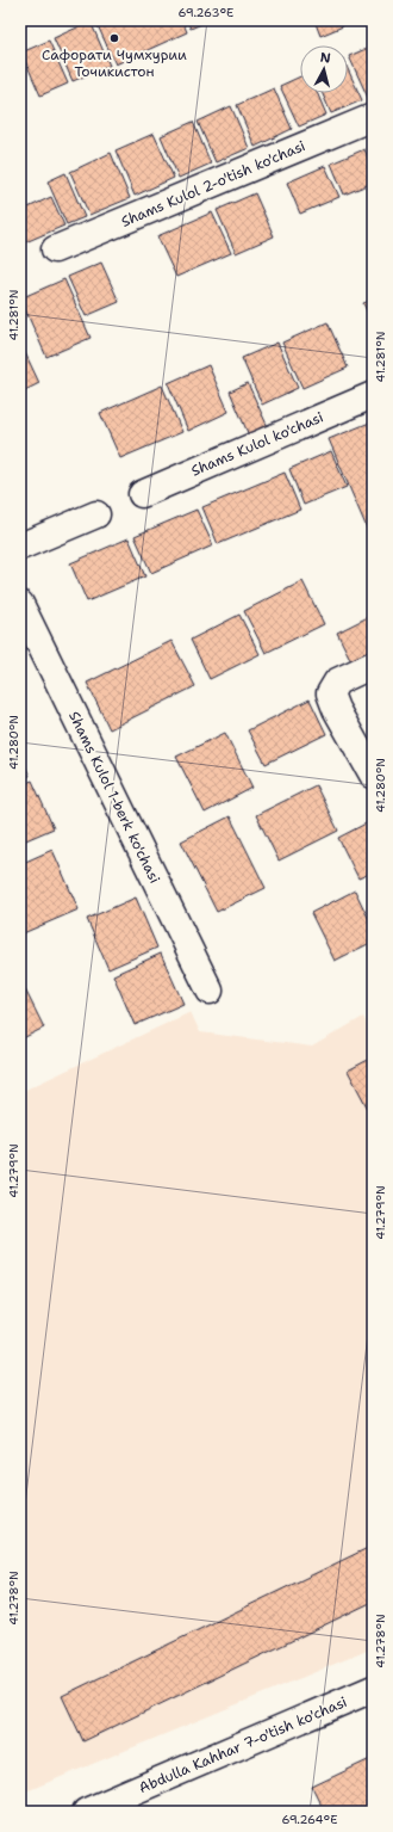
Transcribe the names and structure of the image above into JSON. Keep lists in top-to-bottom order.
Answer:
{
  "streets": {
    "street": [
      "Shams Kulol 2-o'tish ko'chasi",
      "Shams Kulol ko'chasi",
      "Shams Kulol 1-berk ko'chasi",
      "Abdulla Kahhar 7-o'tish ko'chasi"
    ]
  },
  "places": ["Сафорати Чумхурии Точикистон"],
  "north": "top",
  "coordinates": [
    "69.263°E",
    "41.281°N",
    "41.280°N",
    "41.279°N",
    "41.278°N",
    "69.264°E"
  ]
}
